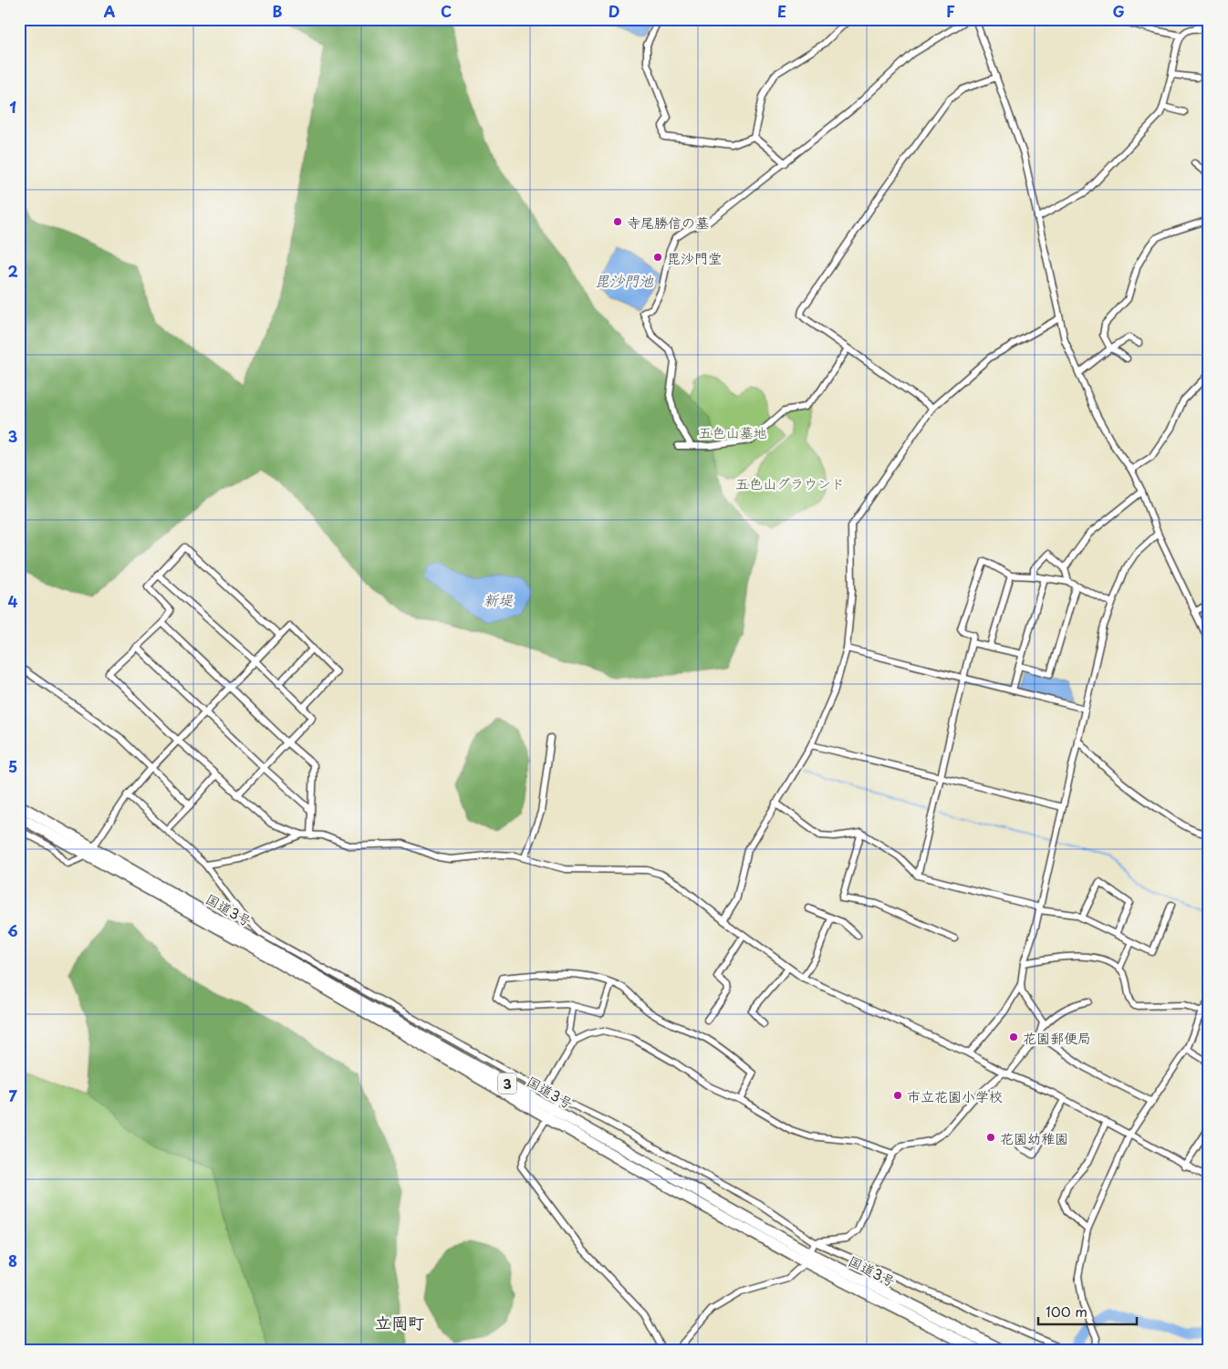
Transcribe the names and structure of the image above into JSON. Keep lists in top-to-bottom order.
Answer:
{
  "streets": {
    "highway": ["国道3号", "3"]
  },
  "districts": ["立岡町"],
  "water": ["毘沙門池", "新堤"],
  "parks": ["五色山墓地", "五色山グラウンド"],
  "places": [
    "寺尾勝信の墓",
    "毘沙門堂",
    "花園郵便局",
    "市立花園小学校",
    "花園幼稚園"
  ],
  "scale_bar": "100 m",
  "grid": {
    "columns": [
      "A",
      "B",
      "C",
      "D",
      "E",
      "F",
      "G"
    ],
    "rows": [
      "1",
      "2",
      "3",
      "4",
      "5",
      "6",
      "7",
      "8"
    ]
  }
}
